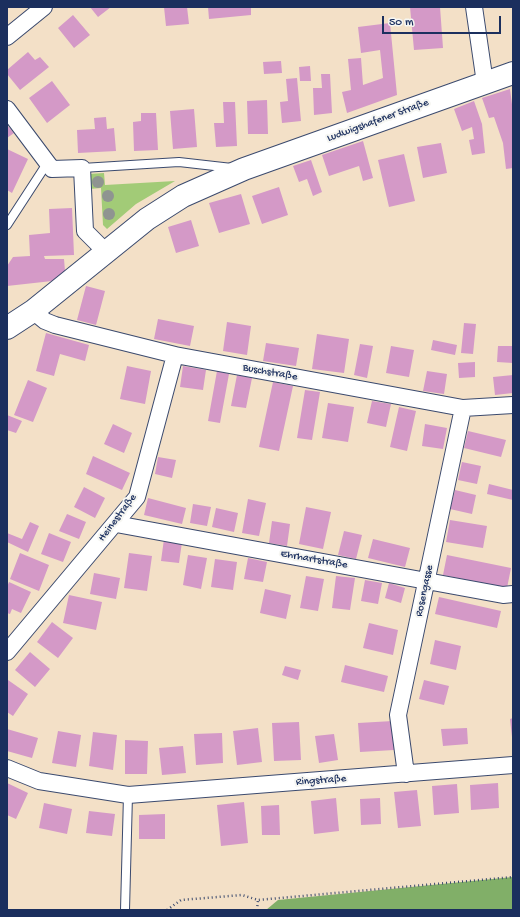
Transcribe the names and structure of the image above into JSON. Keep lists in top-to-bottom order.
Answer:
{
  "streets": {
    "main road": ["Ludwigshafener Straße"],
    "street": [
      "Buschstraße",
      "Heinestraße",
      "Ehrhartstraße",
      "Rosengasse",
      "Ringstraße"
    ]
  },
  "crossings": [
    ["Ludwigshafener Straße", "Buschstraße"],
    ["Buschstraße", "Heinestraße"],
    ["Buschstraße", "Rosengasse"],
    ["Heinestraße", "Ehrhartstraße"],
    ["Ehrhartstraße", "Rosengasse"],
    ["Rosengasse", "Ringstraße"]
  ],
  "scale_bar": "50 m"
}
